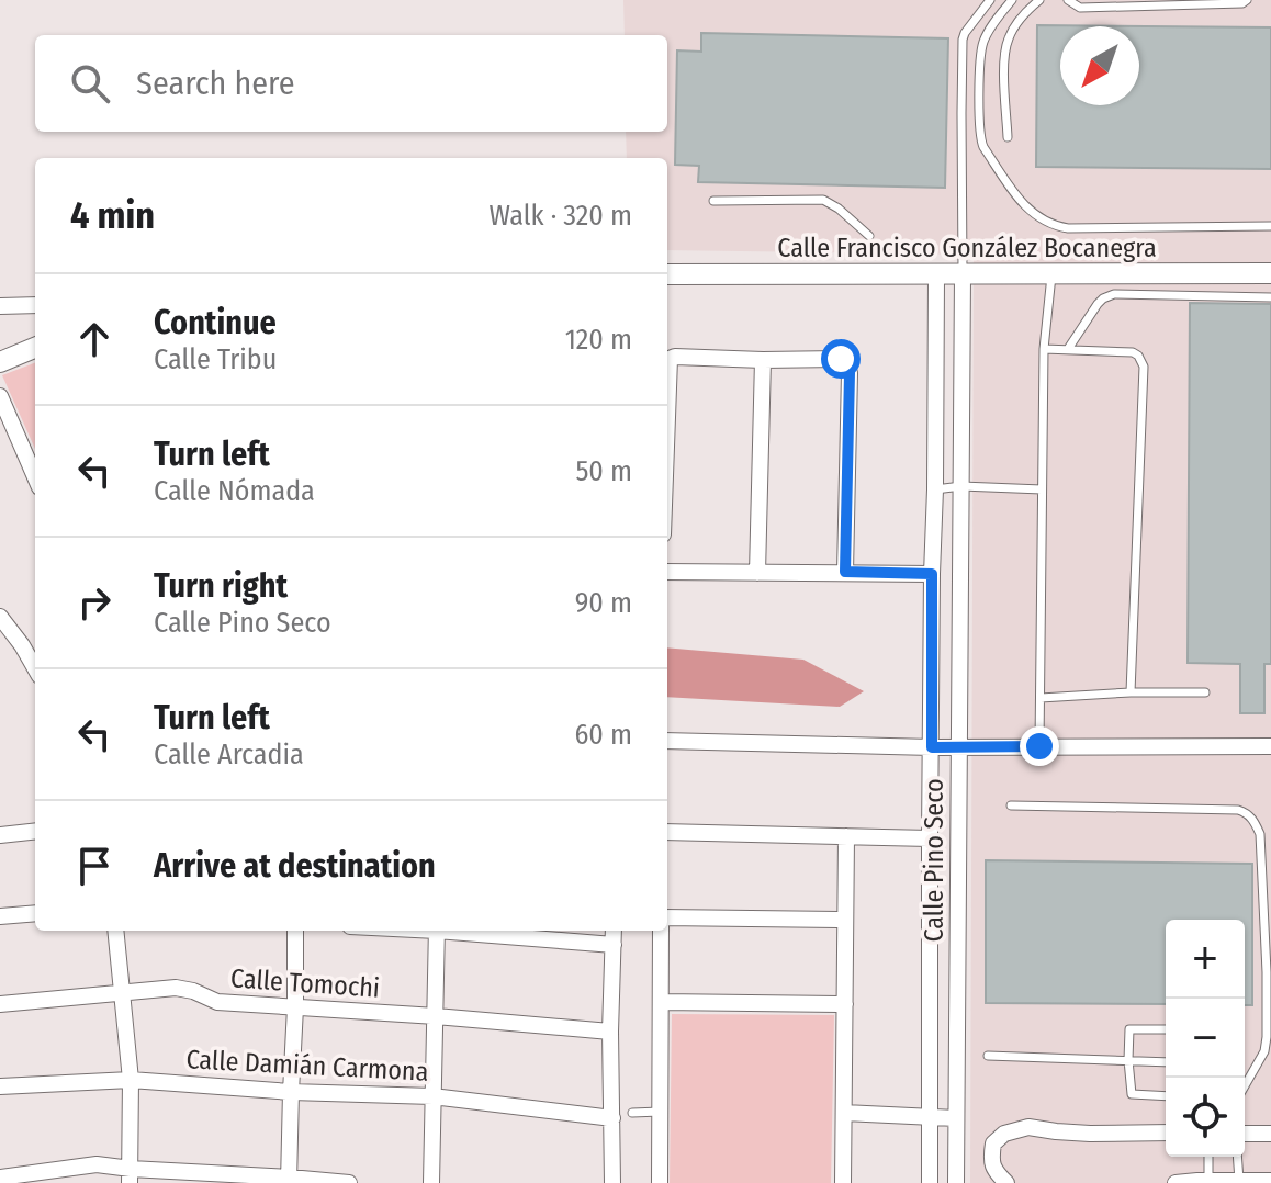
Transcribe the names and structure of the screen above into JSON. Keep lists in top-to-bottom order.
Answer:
{
  "streets": {
    "street": [
      "Calle Francisco González Bocanegra",
      "Calle Pino Seco",
      "Calle Tomochi",
      "Calle Damián Carmona"
    ]
  },
  "crossings": [
    ["Calle Francisco González Bocanegra", "Calle Pino Seco"]
  ],
  "north": "bottom left",
  "page": {
    "search": "Search here",
    "heading": ["4 min", "Walk · 320 m"],
    "list": [
      ["Continue", "Calle Tribu", "120 m"],
      ["Turn left", "Calle Nómada", "50 m"],
      ["Turn right", "Calle Pino Seco", "90 m"],
      ["Turn left", "Calle Arcadia", "60 m"],
      "Arrive at destination"
    ],
    "map_buttons": ["+", "−"]
  }
}
